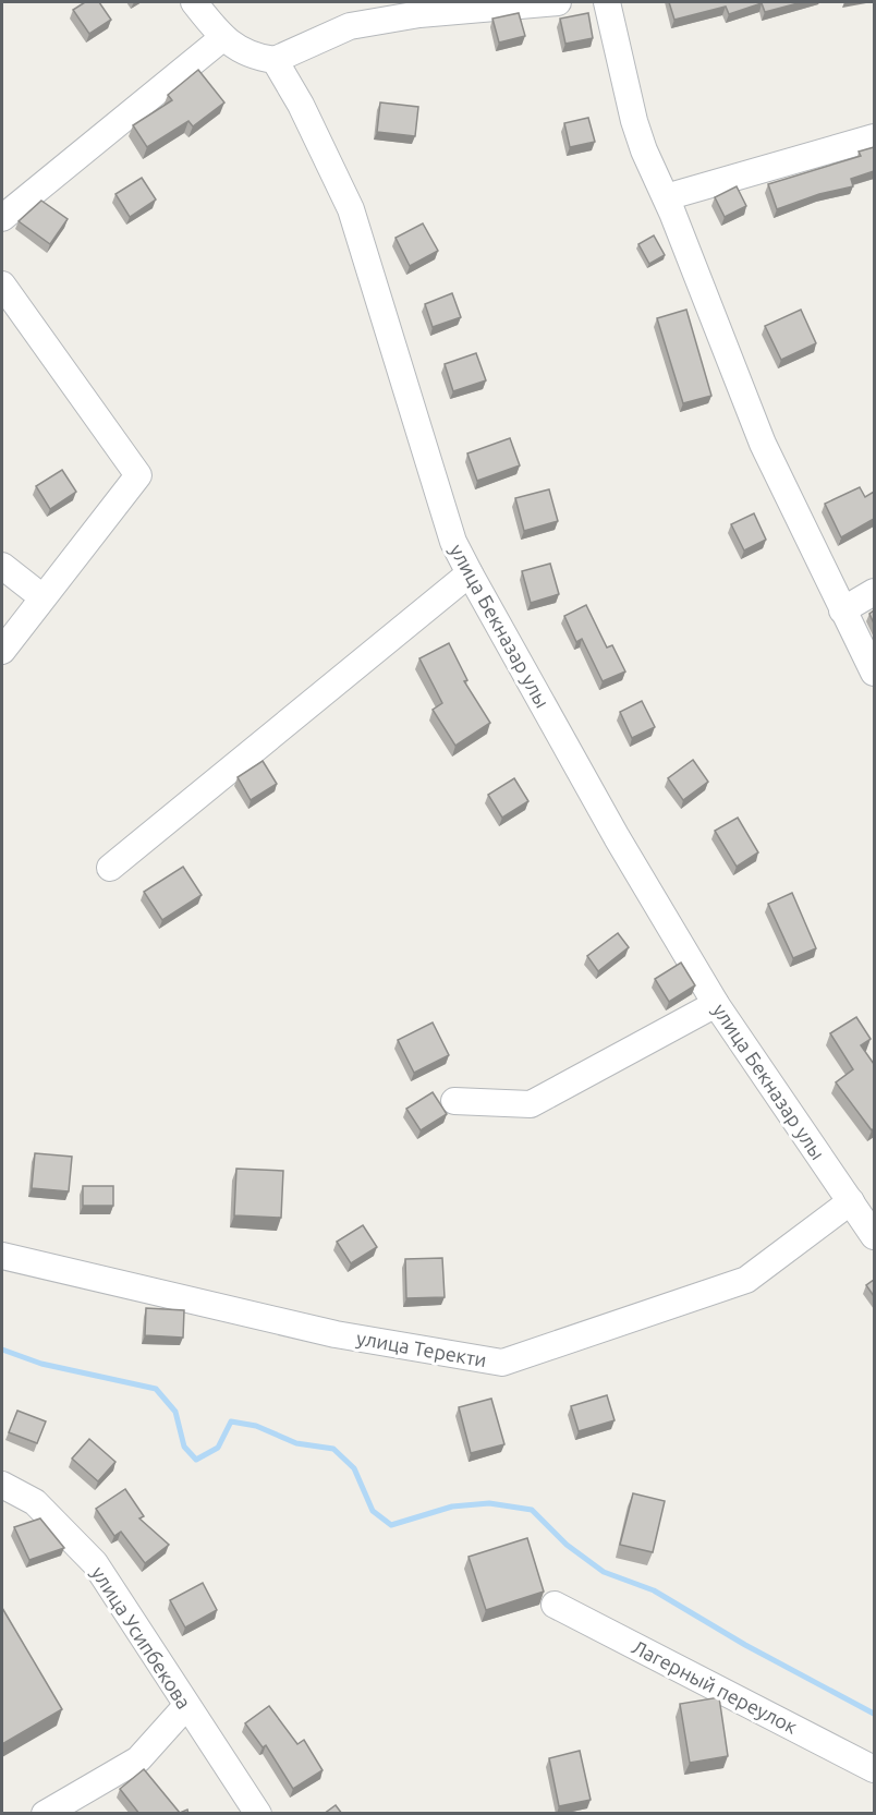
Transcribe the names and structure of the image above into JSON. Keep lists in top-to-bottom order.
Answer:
{
  "streets": {
    "street": [
      "улица Бекназар улы",
      "улица Теректи",
      "улица Усипбекова",
      "Лагерный переулок"
    ]
  },
  "crossings": [
    ["улица Бекназар улы", "улица Теректи"]
  ]
}
